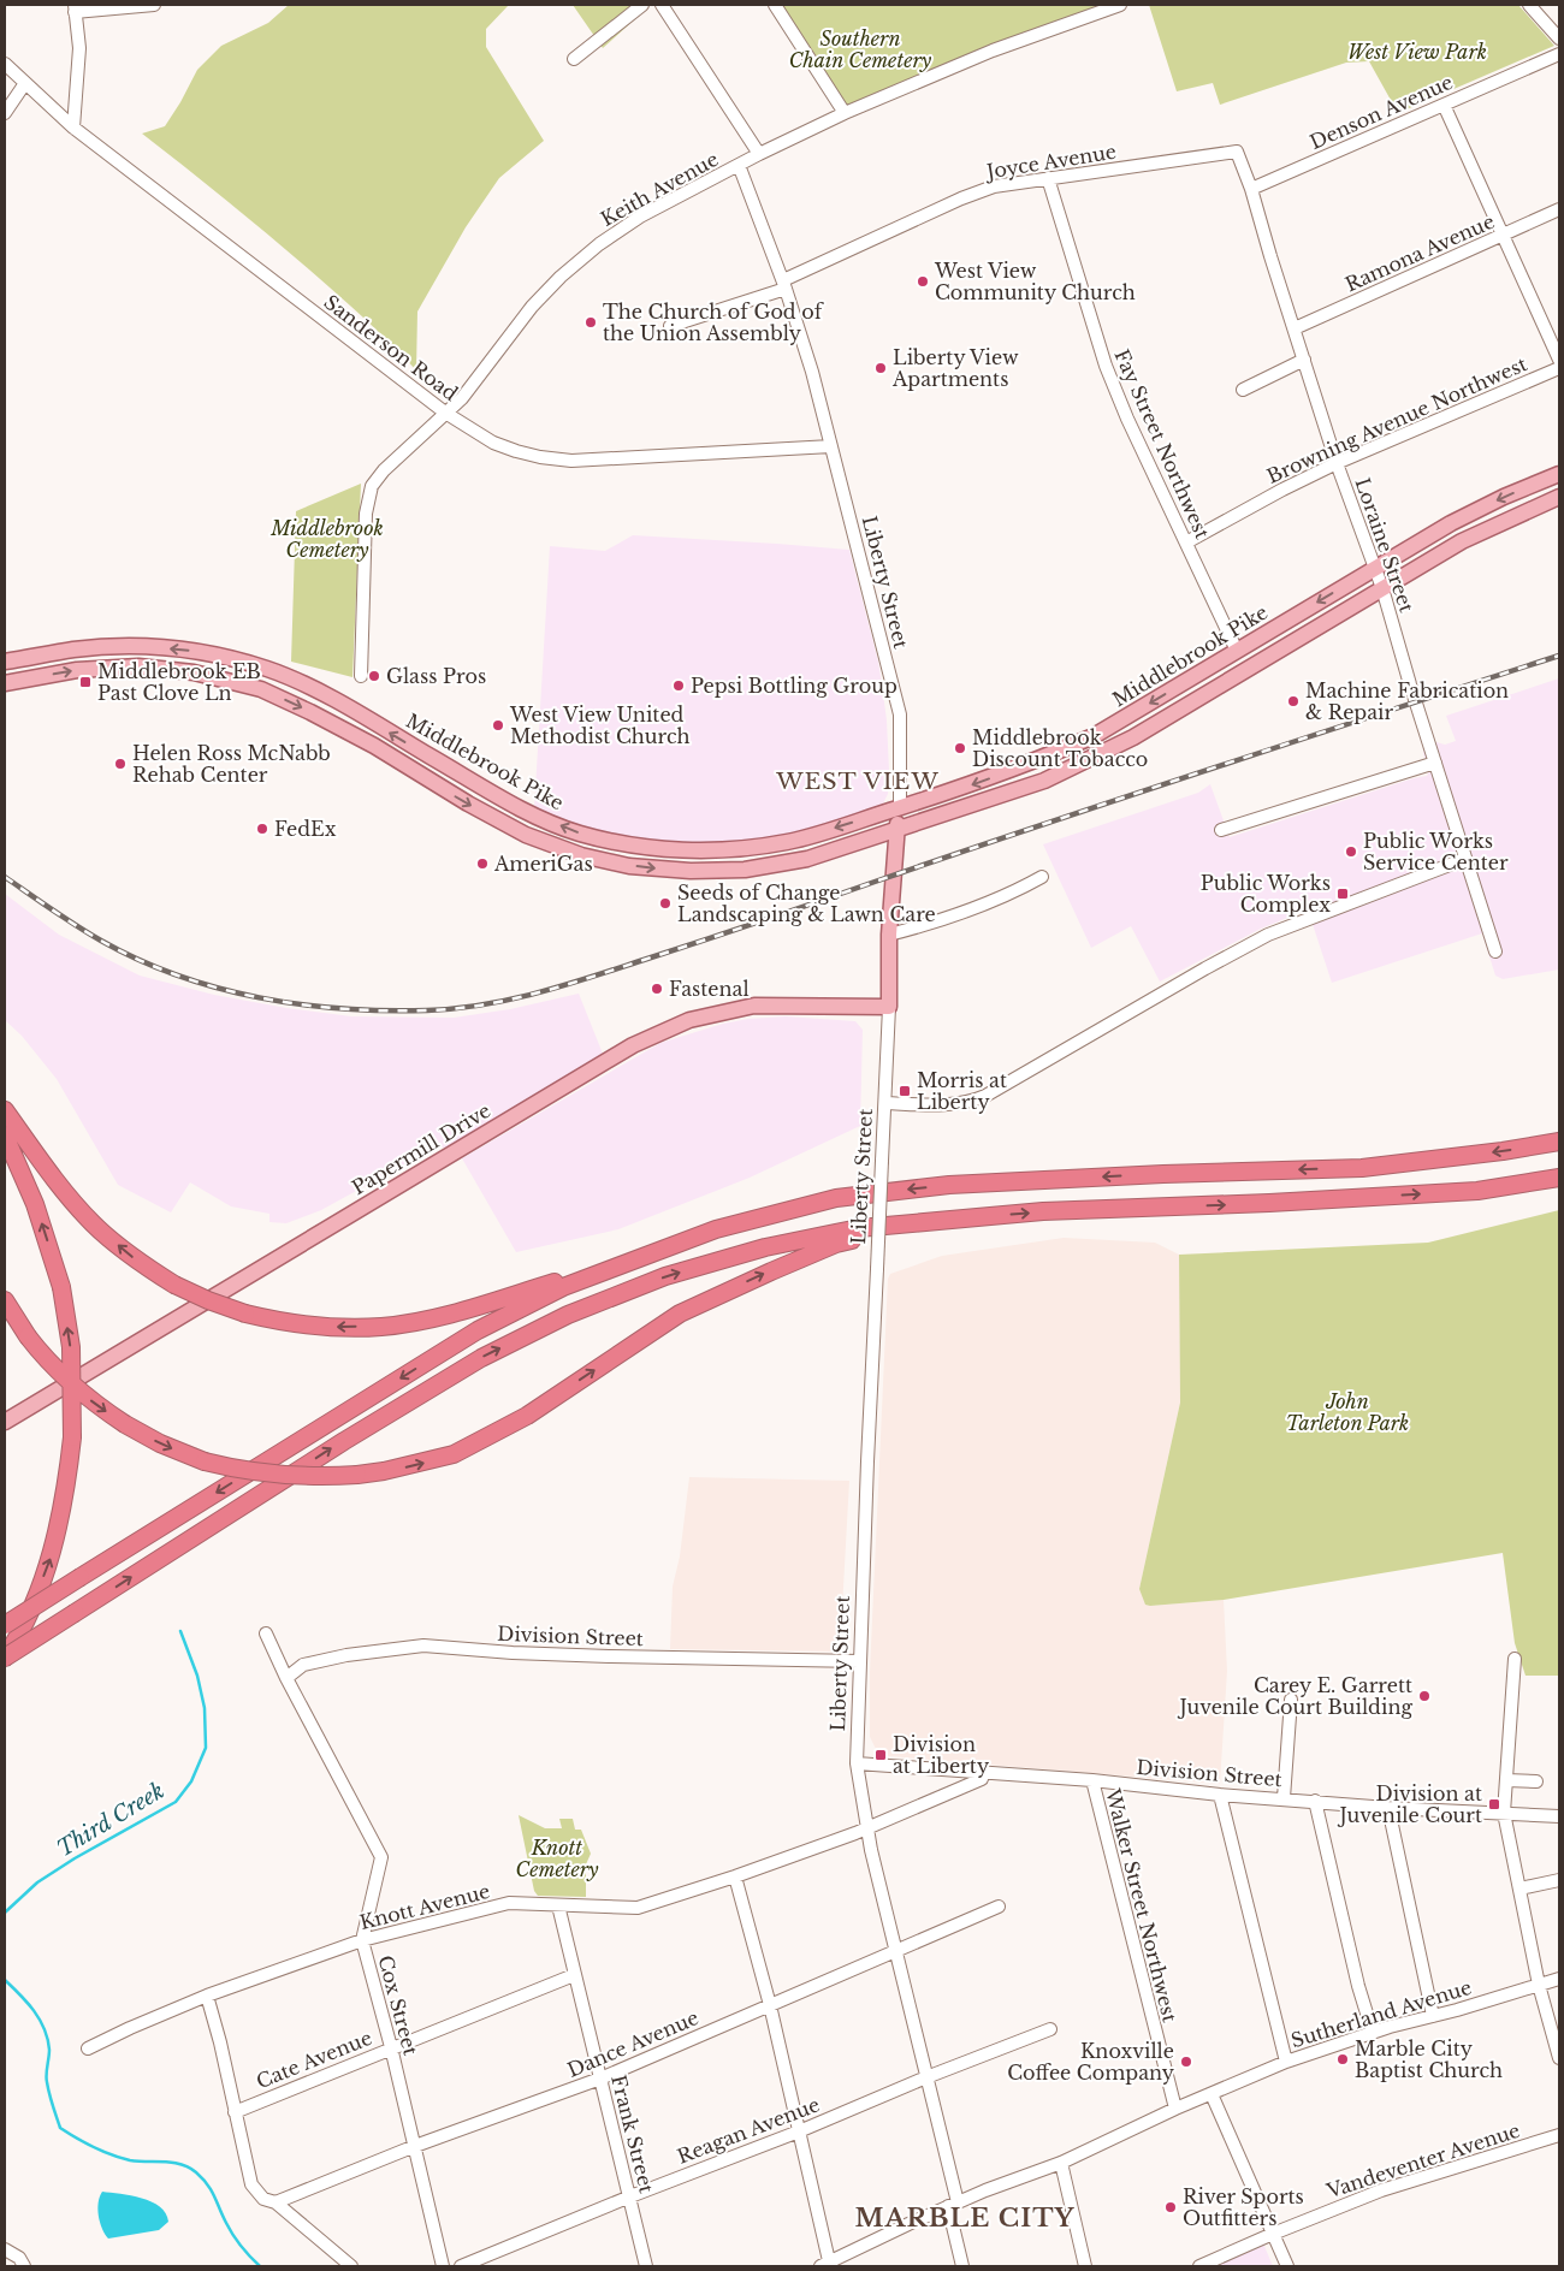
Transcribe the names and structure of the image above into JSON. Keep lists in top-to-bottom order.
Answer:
{
  "streets": {
    "main road": ["Liberty Street", "Middlebrook Pike", "Papermill Drive"],
    "street": [
      "Denson Avenue",
      "Joyce Avenue",
      "Keith Avenue",
      "Ramona Avenue",
      "Sanderson Road",
      "Browning Avenue Northwest",
      "Fay Street Northwest",
      "Loraine Street",
      "Division Street",
      "Walker Street Northwest",
      "Knott Avenue",
      "Cox Street",
      "Sutherland Avenue",
      "Dance Avenue",
      "Cate Avenue",
      "Reagan Avenue",
      "Frank Street",
      "Vandeventer Avenue"
    ]
  },
  "crossings": [
    ["Denson Avenue", "Loraine Street"],
    ["Joyce Avenue", "Fay Street Northwest"],
    ["Joyce Avenue", "Loraine Street"],
    ["Joyce Avenue", "Liberty Street"],
    ["Keith Avenue", "Sanderson Road"],
    ["Keith Avenue", "Liberty Street"],
    ["Ramona Avenue", "Loraine Street"],
    ["Sanderson Road", "Liberty Street"],
    ["Browning Avenue Northwest", "Fay Street Northwest"],
    ["Browning Avenue Northwest", "Loraine Street"],
    ["Fay Street Northwest", "Middlebrook Pike"],
    ["Loraine Street", "Middlebrook Pike"],
    ["Liberty Street", "Middlebrook Pike"],
    ["Liberty Street", "Papermill Drive"],
    ["Liberty Street", "Division Street"],
    ["Liberty Street", "Knott Avenue"],
    ["Liberty Street", "Sutherland Avenue"],
    ["Liberty Street", "Dance Avenue"],
    ["Liberty Street", "Reagan Avenue"],
    ["Division Street", "Walker Street Northwest"],
    ["Division Street", "Knott Avenue"],
    ["Division Street", "Cox Street"],
    ["Walker Street Northwest", "Sutherland Avenue"],
    ["Knott Avenue", "Cox Street"],
    ["Knott Avenue", "Frank Street"],
    ["Cox Street", "Dance Avenue"],
    ["Cox Street", "Cate Avenue"],
    ["Dance Avenue", "Frank Street"],
    ["Cate Avenue", "Frank Street"],
    ["Reagan Avenue", "Frank Street"]
  ],
  "districts": ["WEST VIEW", "MARBLE CITY"],
  "water": ["Third Creek"],
  "parks": [
    "Southern Chain Cemetery",
    "West View Park",
    "Middlebrook Cemetery",
    "John Tarleton Park",
    "Knott Cemetery"
  ],
  "places": {
    "other": [
      "West View Community Church",
      "The Church of God of the Union Assembly",
      "Liberty View Apartments",
      "Glass Pros",
      "Pepsi Bottling Group",
      "Machine Fabrication & Repair",
      "West View United Methodist Church",
      "Middlebrook Discount Tobacco",
      "Helen Ross McNabb Rehab Center",
      "FedEx",
      "Public Works Service Center",
      "AmeriGas",
      "Seeds of Change Landscaping & Lawn Care",
      "Fastenal",
      "Carey E. Garrett Juvenile Court Building",
      "Marble City Baptist Church",
      "Knoxville Coffee Company",
      "River Sports Outfitters"
    ],
    "transit": [
      "Middlebrook EB Past Clove Ln",
      "Public Works Complex",
      "Morris at Liberty",
      "Division at Liberty",
      "Division at Juvenile Court"
    ]
  }
}
